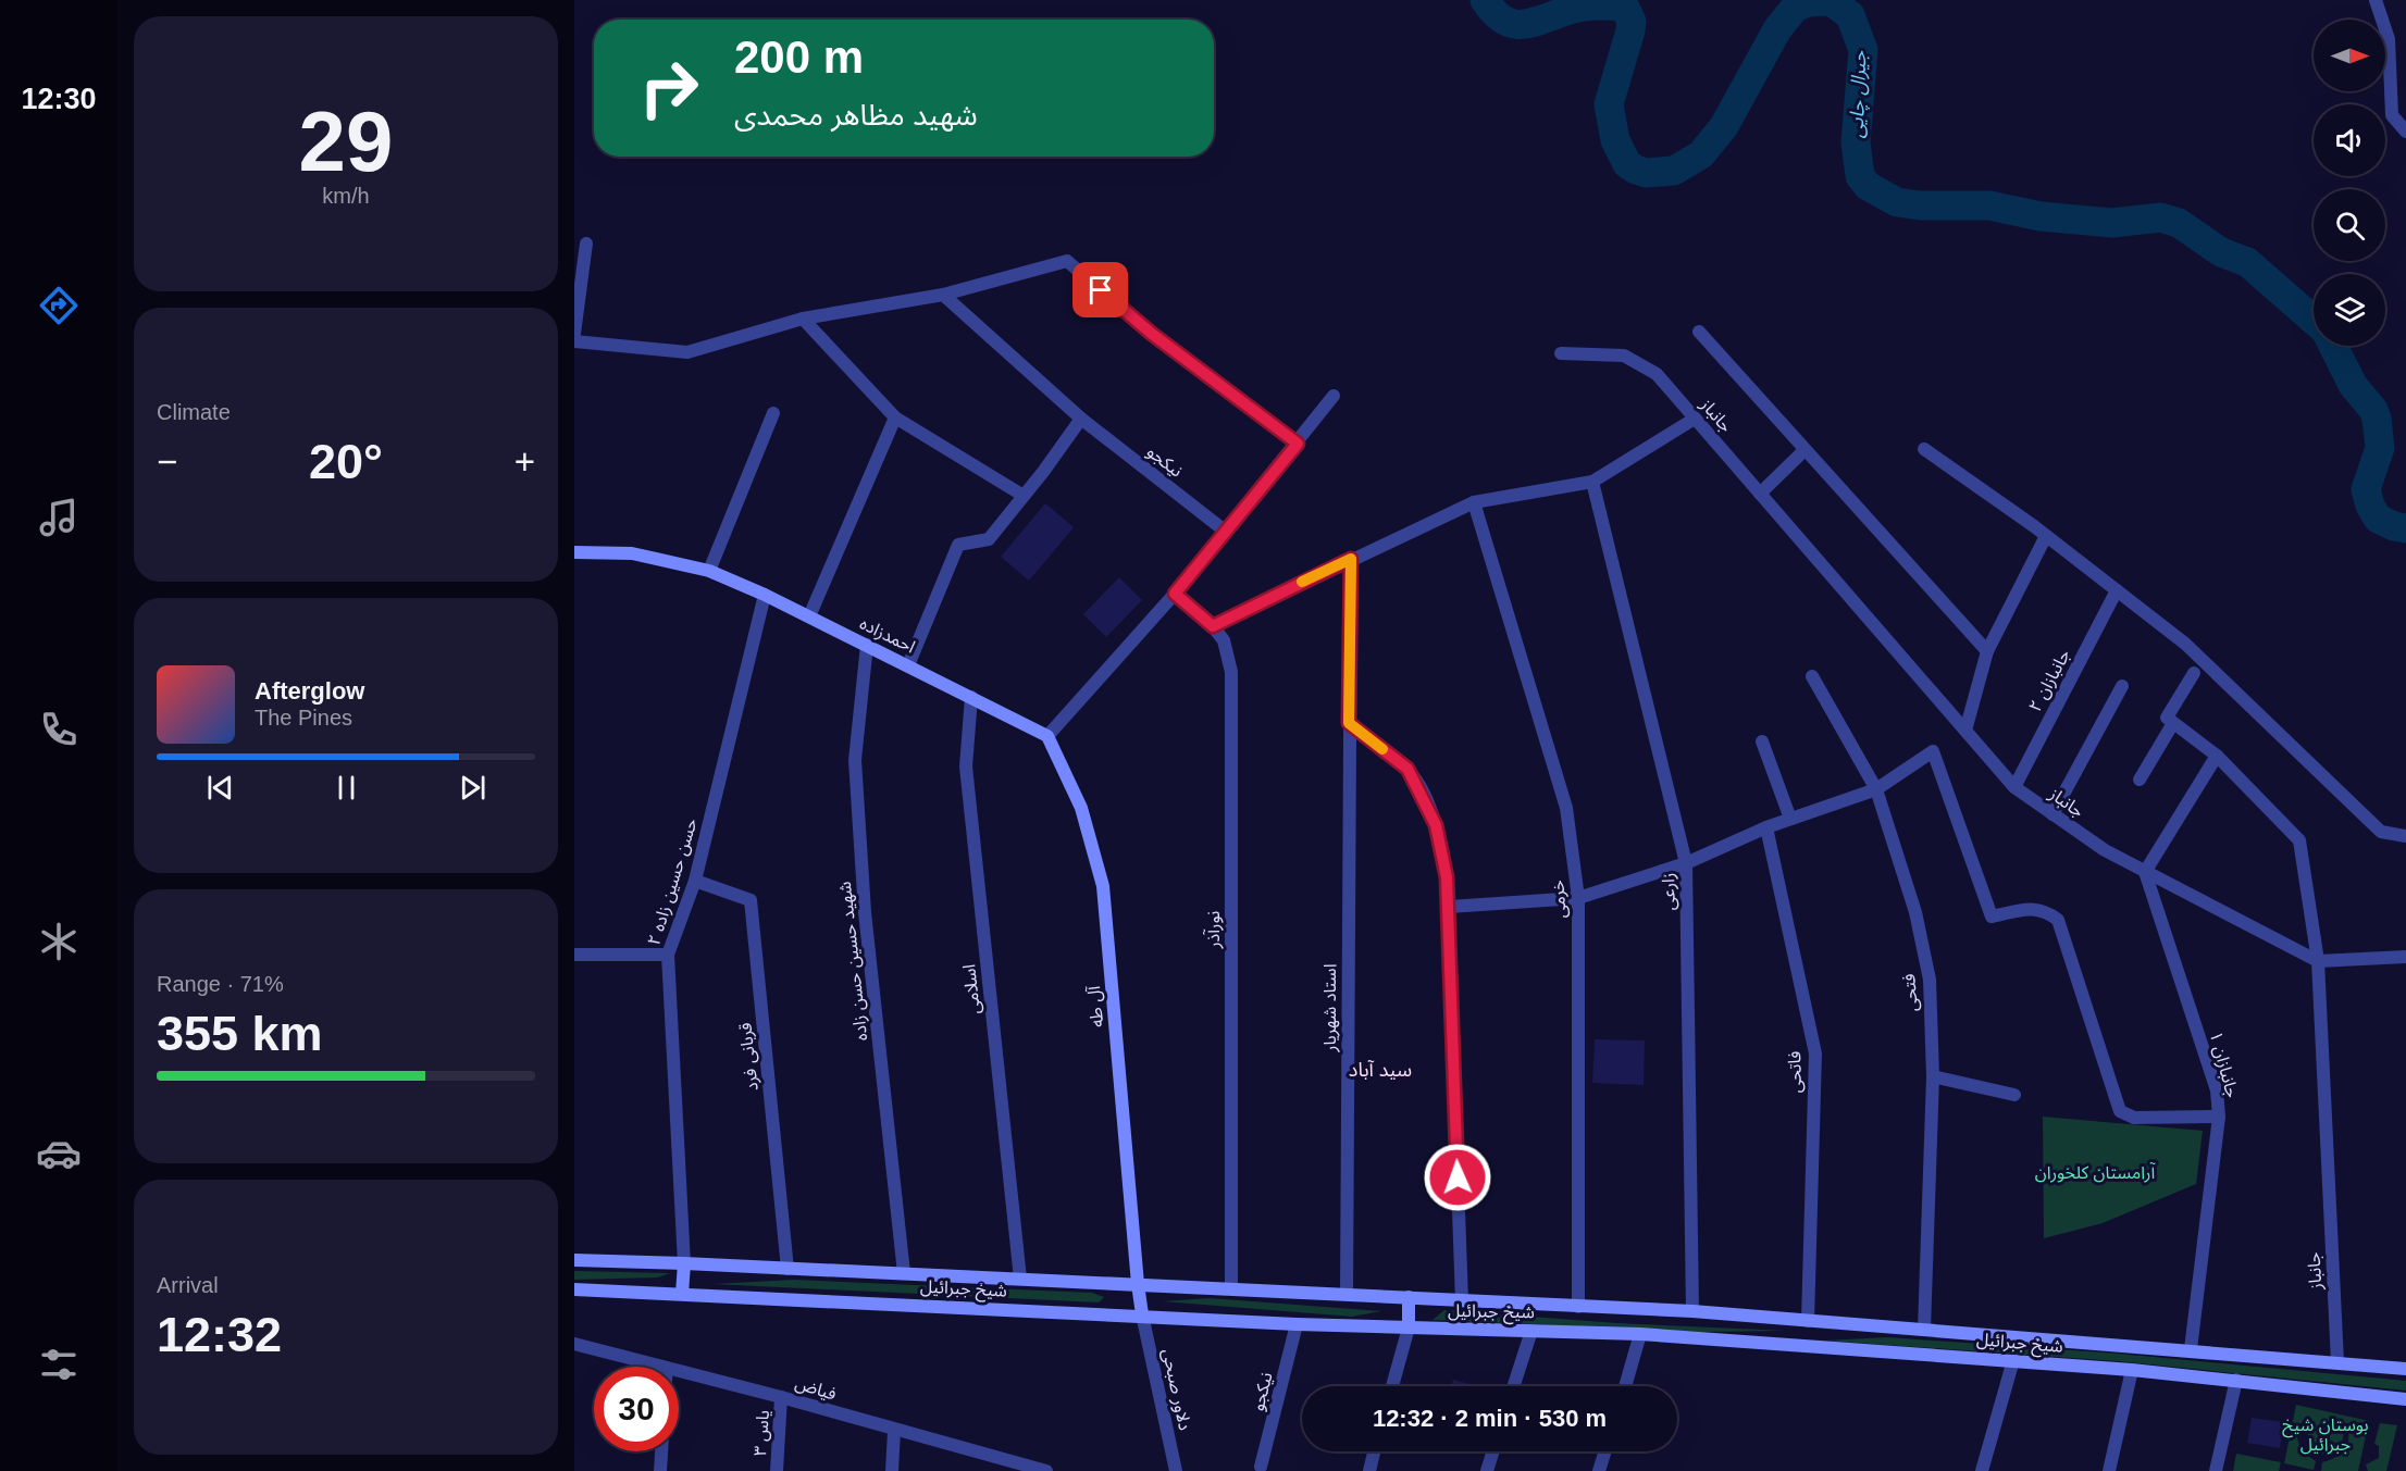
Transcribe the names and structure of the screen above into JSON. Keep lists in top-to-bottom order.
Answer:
{
  "streets": {
    "street": [
      "جانباز",
      "نیکجو",
      "احمدزاده",
      "جانبازان ۲",
      "حسن حسین زاده ۲",
      "زارعی",
      "خرمی",
      "نورآذر",
      "شهید حسین حسن زاده",
      "اسلامی",
      "فتحی",
      "آل طه",
      "استاد شهریار",
      "قربانی فرد",
      "جانبازان ۱",
      "فاتحی",
      "شیخ جبرائیل",
      "فیاض",
      "دلاور صبحی",
      "یاس ۳"
    ]
  },
  "crossings": [
    ["جانباز", "جانبازان ۲"],
    ["جانباز", "جانبازان ۱"],
    ["جانباز", "شیخ جبرائیل"],
    ["نیکجو", "شیخ جبرائیل"],
    ["احمدزاده", "حسن حسین زاده ۲"],
    ["احمدزاده", "شهید حسین حسن زاده"],
    ["احمدزاده", "اسلامی"],
    ["احمدزاده", "آل طه"],
    ["حسن حسین زاده ۲", "قربانی فرد"],
    ["حسن حسین زاده ۲", "شیخ جبرائیل"],
    ["زارعی", "شیخ جبرائیل"],
    ["خرمی", "شیخ جبرائیل"],
    ["نورآذر", "شیخ جبرائیل"],
    ["شهید حسین حسن زاده", "شیخ جبرائیل"],
    ["اسلامی", "شیخ جبرائیل"],
    ["فتحی", "شیخ جبرائیل"],
    ["آل طه", "شیخ جبرائیل"],
    ["آل طه", "دلاور صبحی"],
    ["استاد شهریار", "شیخ جبرائیل"],
    ["قربانی فرد", "شیخ جبرائیل"],
    ["جانبازان ۱", "شیخ جبرائیل"],
    ["فاتحی", "شیخ جبرائیل"],
    ["شیخ جبرائیل", "دلاور صبحی"],
    ["فیاض", "یاس ۳"]
  ],
  "districts": ["سید آباد"],
  "water": ["جیرال چایی"],
  "parks": ["آرامستان کلخوران", "بوستان شیخ جبرائیل"],
  "north": "right",
  "page": {
    "tabs": "12:30",
    "tile": [
      ["29", "km/h"],
      "Climate",
      ["Range · 71%", "355 km"],
      ["Arrival", "12:32"]
    ],
    "turn": ["200 m", "شهید مظاهر محمدی"],
    "heat": ["−", "20°", "+"],
    "song": ["Afterglow", "The Pines"],
    "limit": "30",
    "trip": "12:32 · 2 min · 530 m"
  }
}
